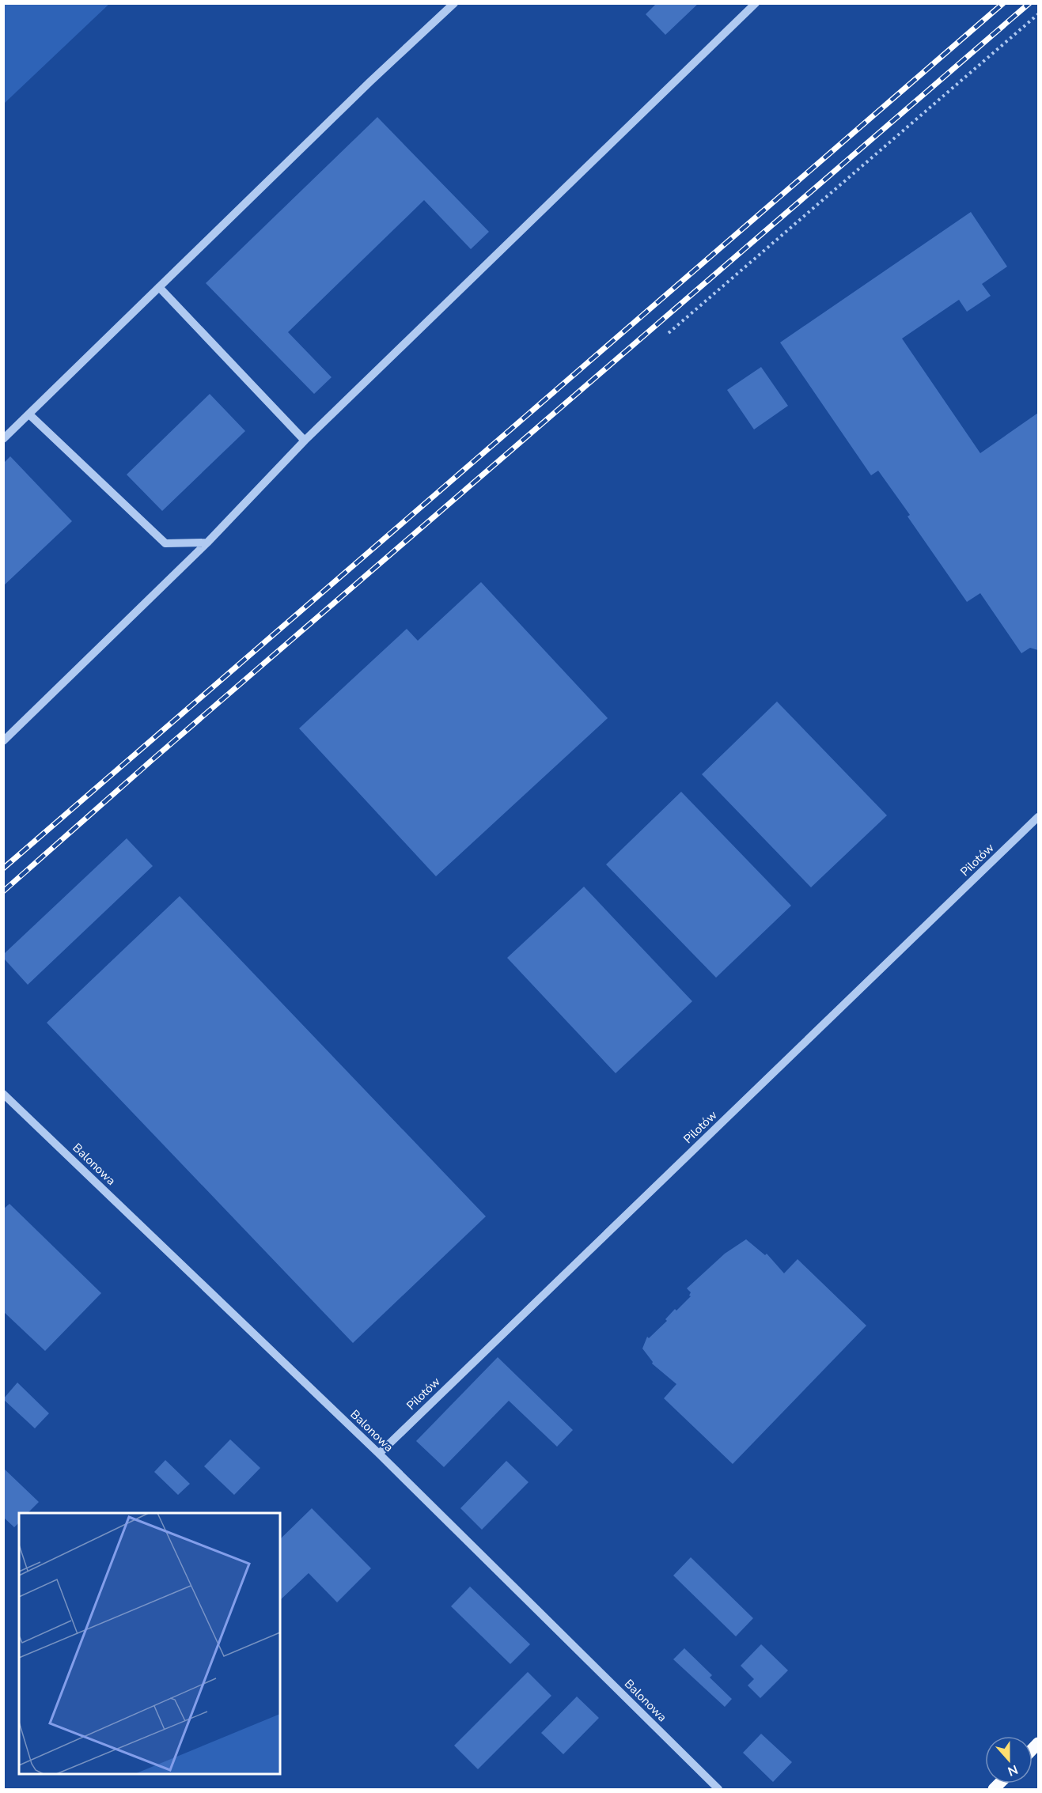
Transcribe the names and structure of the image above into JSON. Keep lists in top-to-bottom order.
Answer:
{
  "streets": {
    "street": ["Pilotów", "Balonowa"]
  },
  "crossings": [
    ["Pilotów", "Balonowa"]
  ],
  "north": "bottom"
}
